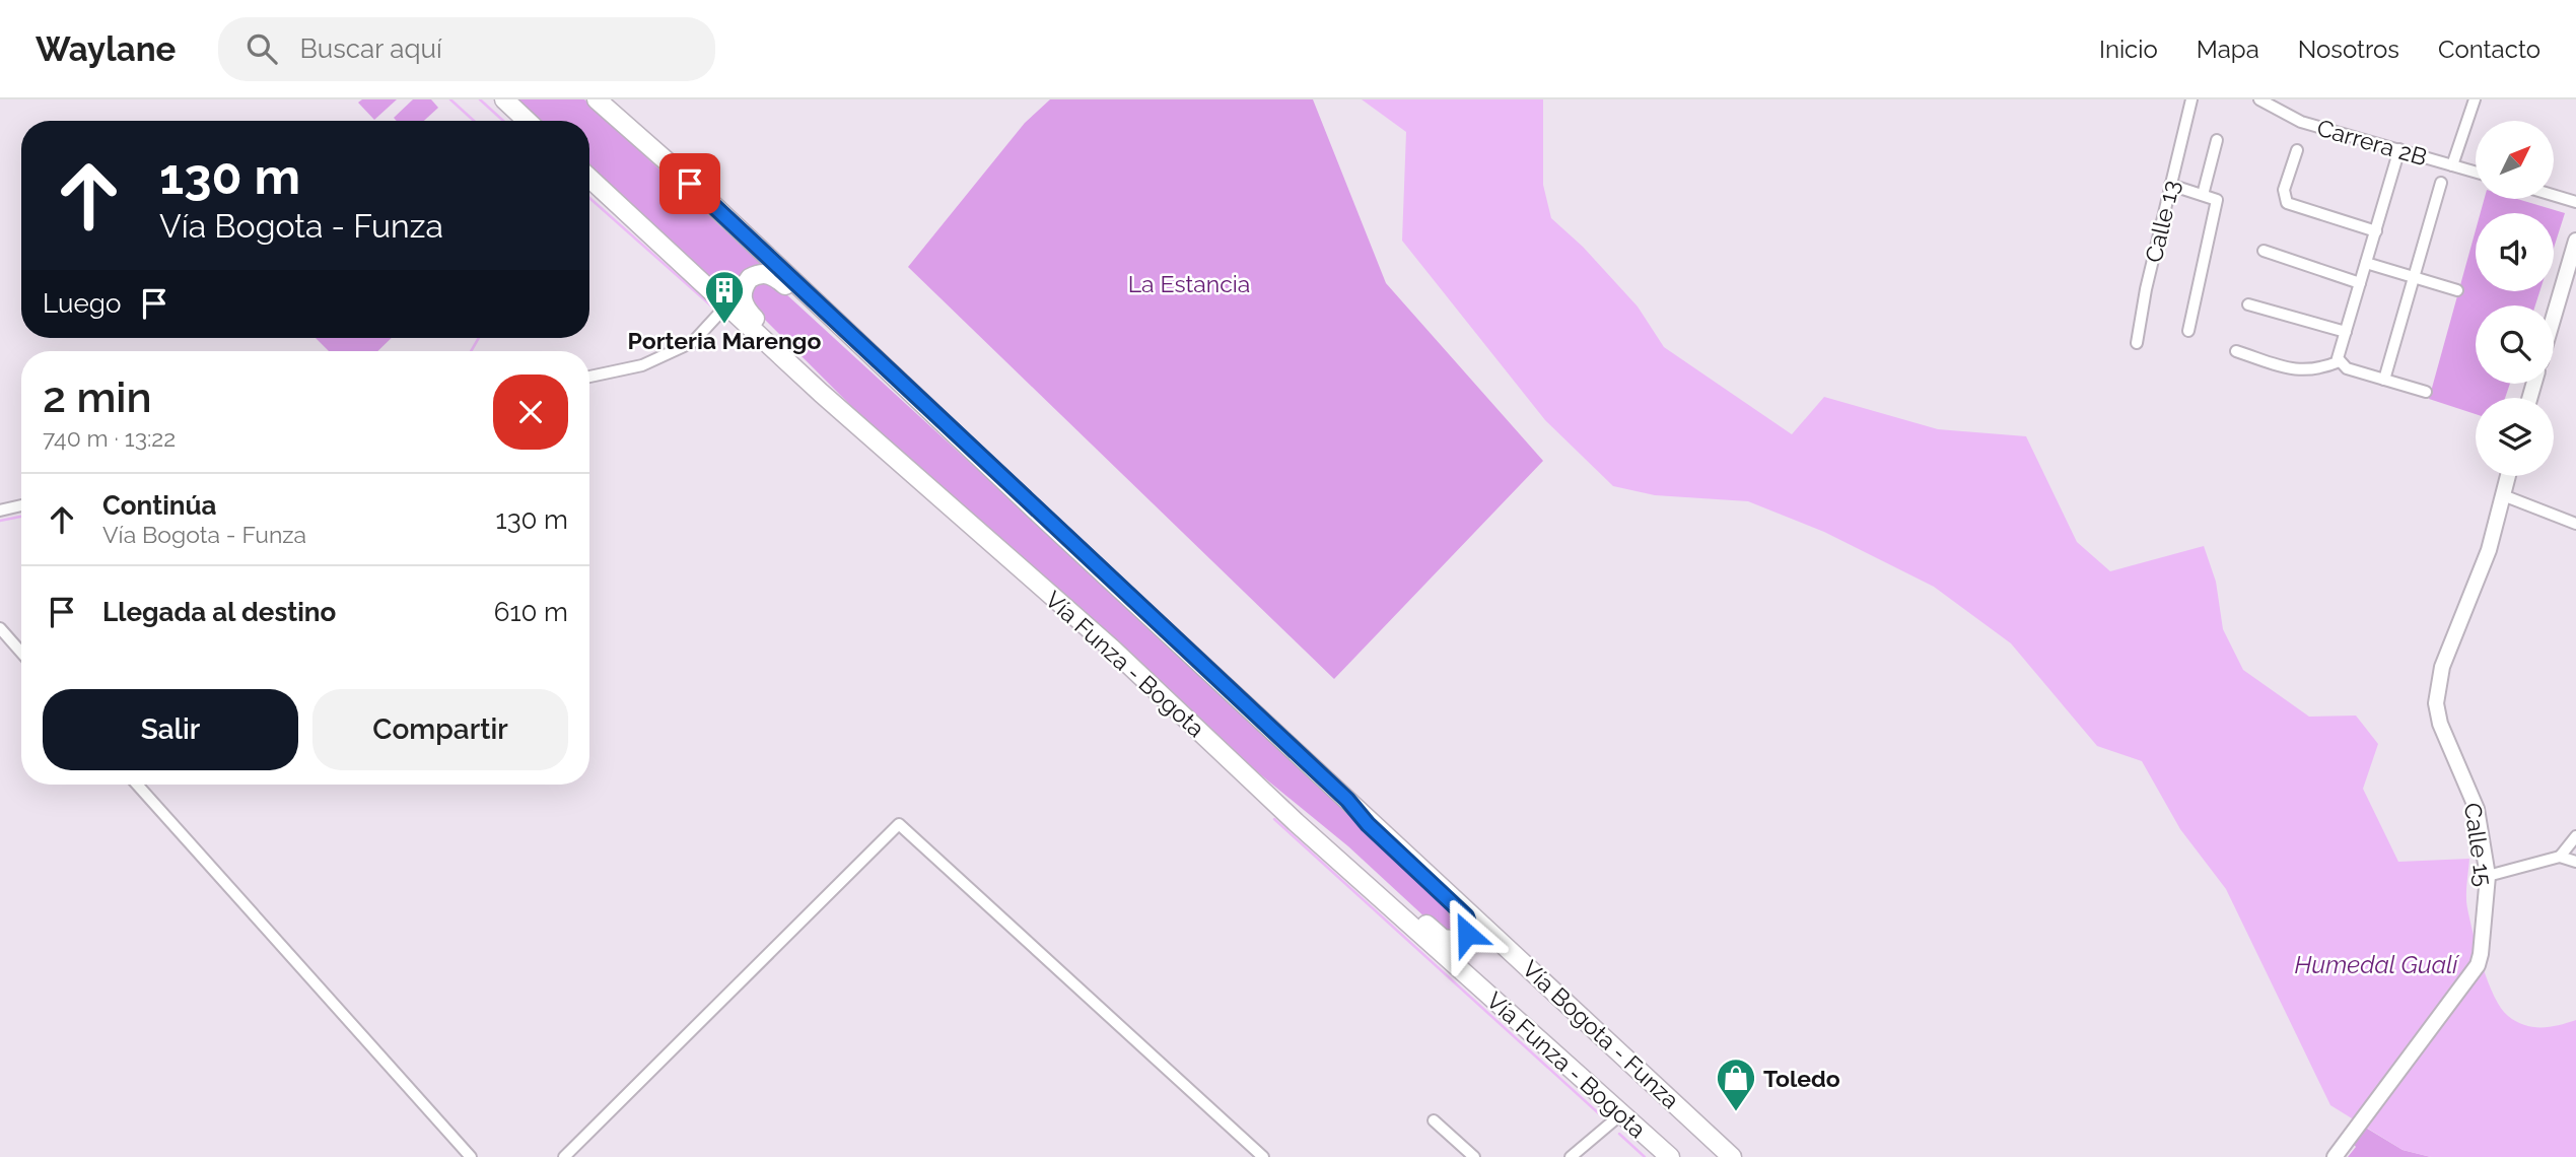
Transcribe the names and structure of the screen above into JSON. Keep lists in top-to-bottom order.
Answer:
{
  "streets": {
    "main road": ["Vía Funza - Bogota", "Vía Bogota - Funza"],
    "street": ["Carrera 2B", "Calle 13", "Calle 15"]
  },
  "water": ["Humedal Gualí"],
  "parks": ["La Estancia"],
  "places": {
    "building": ["Porteria Marengo"],
    "shop": ["Toledo"]
  },
  "north": "top right",
  "page": {
    "header": "Waylane",
    "search": "Buscar aquí",
    "nav": [
      "Inicio",
      "Mapa",
      "Nosotros",
      "Contacto"
    ],
    "turn": ["130 m", "Vía Bogota - Funza"],
    "then": "Luego",
    "heading": ["2 min", "740 m · 13:22"],
    "list": [
      {
        "name": "Continúa",
        "note": "Vía Bogota - Funza",
        "value": "130 m"
      },
      {
        "name": "Llegada al destino",
        "value": "610 m"
      }
    ],
    "buttons": ["Salir", "Compartir"]
  }
}
